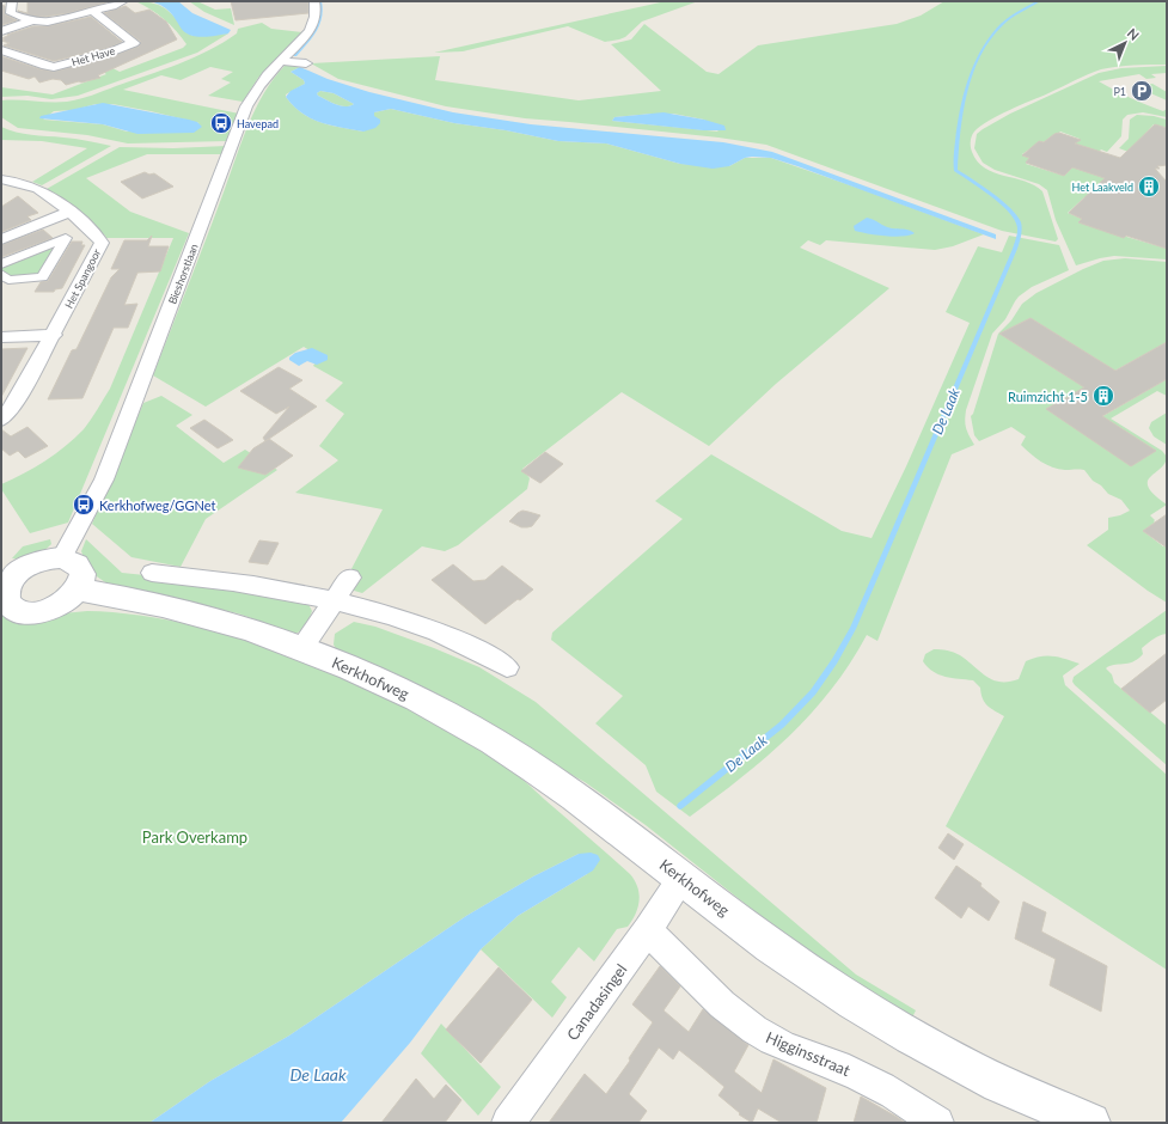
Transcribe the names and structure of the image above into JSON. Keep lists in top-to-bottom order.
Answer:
{
  "streets": {
    "street": [
      "Het Have",
      "Bieshorstlaan",
      "Het Spangoor",
      "Kerkhofweg",
      "Canadasingel",
      "Higginsstraat"
    ]
  },
  "crossings": [
    ["Bieshorstlaan", "Kerkhofweg"],
    ["Kerkhofweg", "Canadasingel"],
    ["Canadasingel", "Higginsstraat"]
  ],
  "water": ["De Laak"],
  "parks": ["Park Overkamp"],
  "places": {
    "parking": ["P1"],
    "bus stop": ["Havepad", "Kerkhofweg/GGNet"],
    "building": ["Het Laakveld", "Ruimzicht 1-5"]
  },
  "north": "top right"
}
